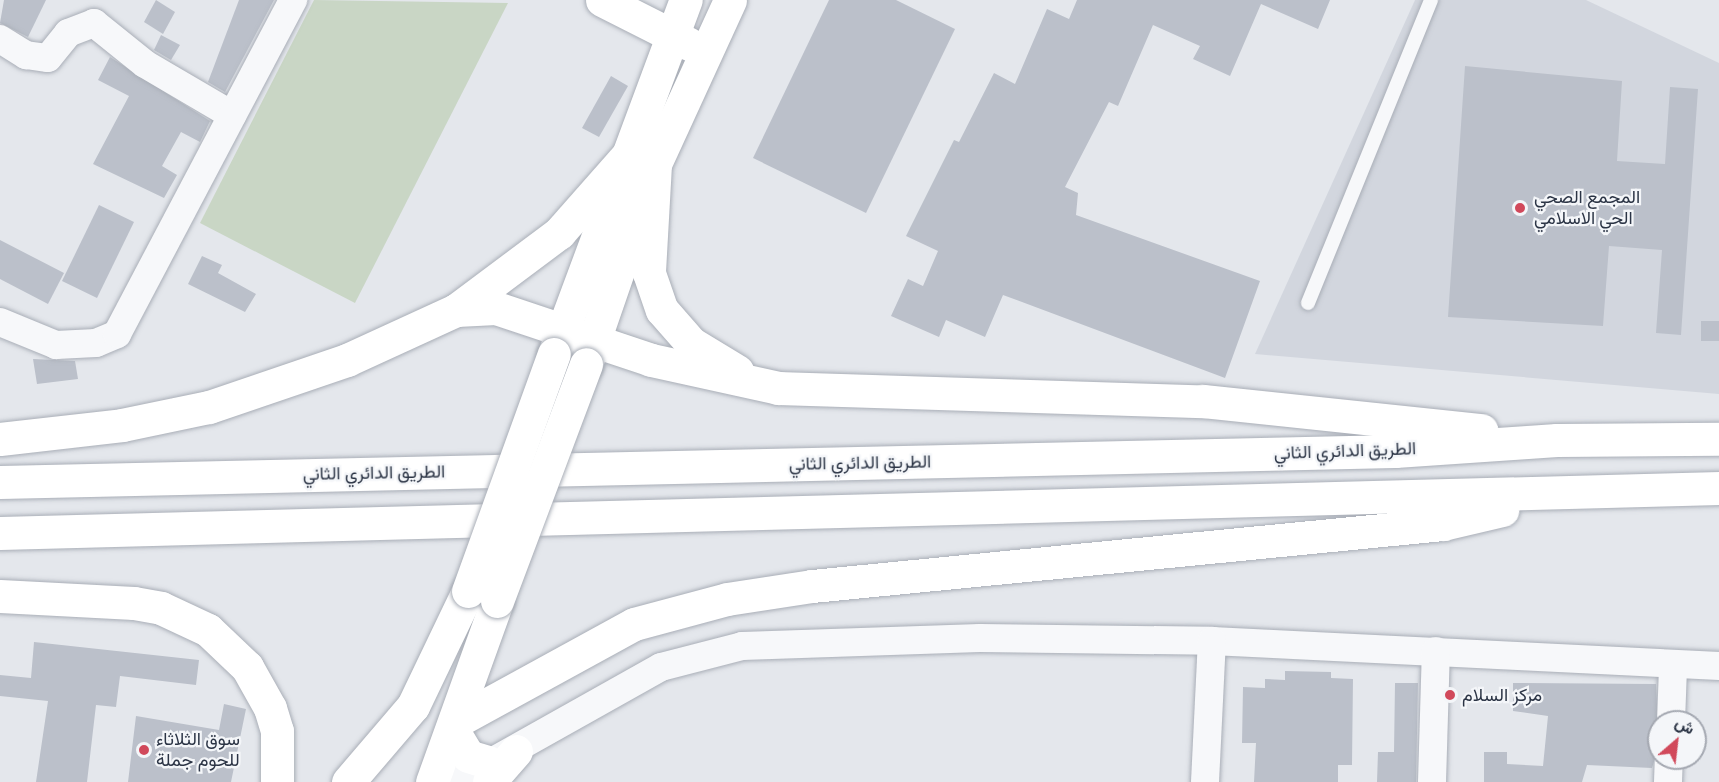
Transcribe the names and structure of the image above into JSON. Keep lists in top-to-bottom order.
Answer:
{
  "streets": {
    "main road": ["الطريق الدائري الثاني"]
  },
  "places": ["المجمع الصحي الحي الاسلامي", "مركز السلام", "سوق الثلاثاء للحوم جملة"],
  "north": "top right"
}
